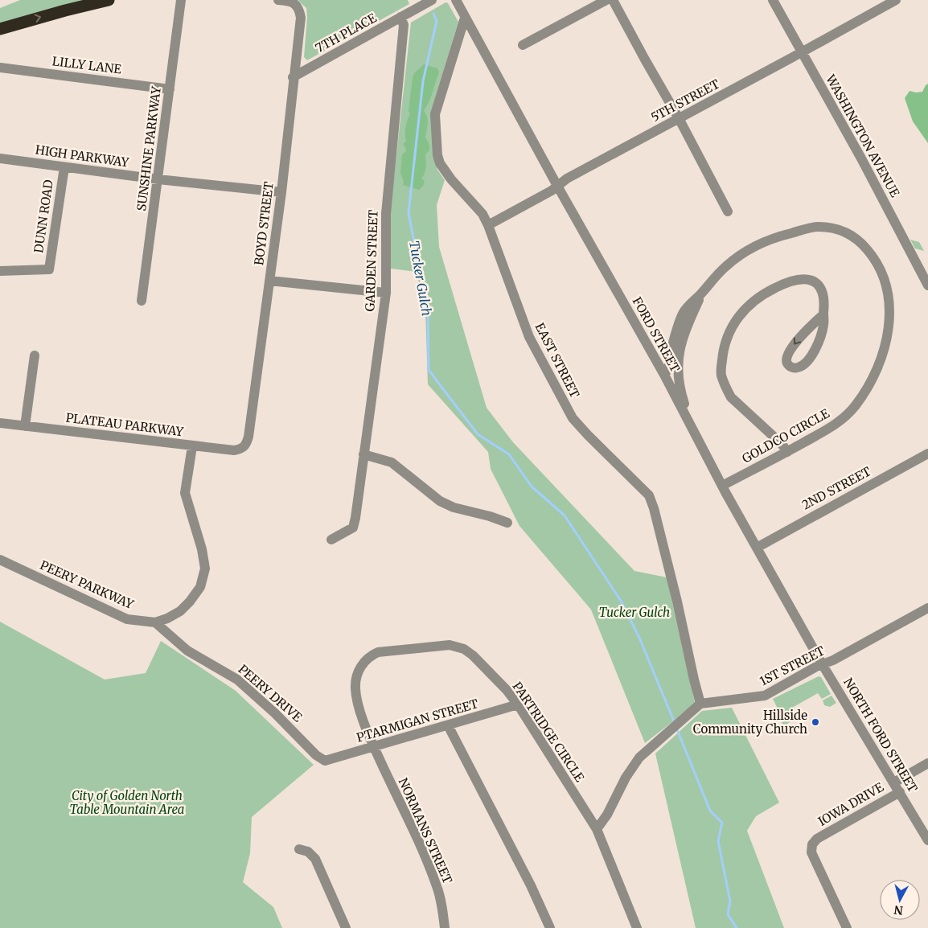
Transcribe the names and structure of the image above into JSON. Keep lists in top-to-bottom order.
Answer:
{
  "streets": {
    "street": [
      "7TH PLACE",
      "LILLY LANE",
      "5TH STREET",
      "WASHINGTON AVENUE",
      "SUNSHINE PARKWAY",
      "HIGH PARKWAY",
      "DUNN ROAD",
      "BOYD STREET",
      "GARDEN STREET",
      "FORD STREET",
      "EAST STREET",
      "PLATEAU PARKWAY",
      "GOLDCO CIRCLE",
      "2ND STREET",
      "PEERY PARKWAY",
      "1ST STREET",
      "PEERY DRIVE",
      "PTARMIGAN STREET",
      "PARTRIDGE CIRCLE",
      "NORTH FORD STREET",
      "IOWA DRIVE",
      "NORMANS STREET"
    ]
  },
  "crossings": [
    ["7TH PLACE", "BOYD STREET"],
    ["7TH PLACE", "GARDEN STREET"],
    ["LILLY LANE", "SUNSHINE PARKWAY"],
    ["5TH STREET", "WASHINGTON AVENUE"],
    ["5TH STREET", "FORD STREET"],
    ["5TH STREET", "EAST STREET"],
    ["SUNSHINE PARKWAY", "HIGH PARKWAY"],
    ["HIGH PARKWAY", "DUNN ROAD"],
    ["HIGH PARKWAY", "BOYD STREET"],
    ["BOYD STREET", "PLATEAU PARKWAY"],
    ["FORD STREET", "EAST STREET"],
    ["FORD STREET", "GOLDCO CIRCLE"],
    ["FORD STREET", "2ND STREET"],
    ["FORD STREET", "1ST STREET"],
    ["FORD STREET", "NORTH FORD STREET"],
    ["EAST STREET", "1ST STREET"],
    ["PLATEAU PARKWAY", "PEERY PARKWAY"],
    ["PEERY PARKWAY", "PEERY DRIVE"],
    ["1ST STREET", "NORTH FORD STREET"],
    ["PEERY DRIVE", "PTARMIGAN STREET"],
    ["PTARMIGAN STREET", "PARTRIDGE CIRCLE"],
    ["PTARMIGAN STREET", "NORMANS STREET"],
    ["PARTRIDGE CIRCLE", "NORMANS STREET"],
    ["NORTH FORD STREET", "IOWA DRIVE"]
  ],
  "water": ["Tucker Gulch"],
  "parks": ["Tucker Gulch", "City of Golden North Table Mountain Area"],
  "places": ["Hillside Community Church"],
  "north": "bottom"
}
